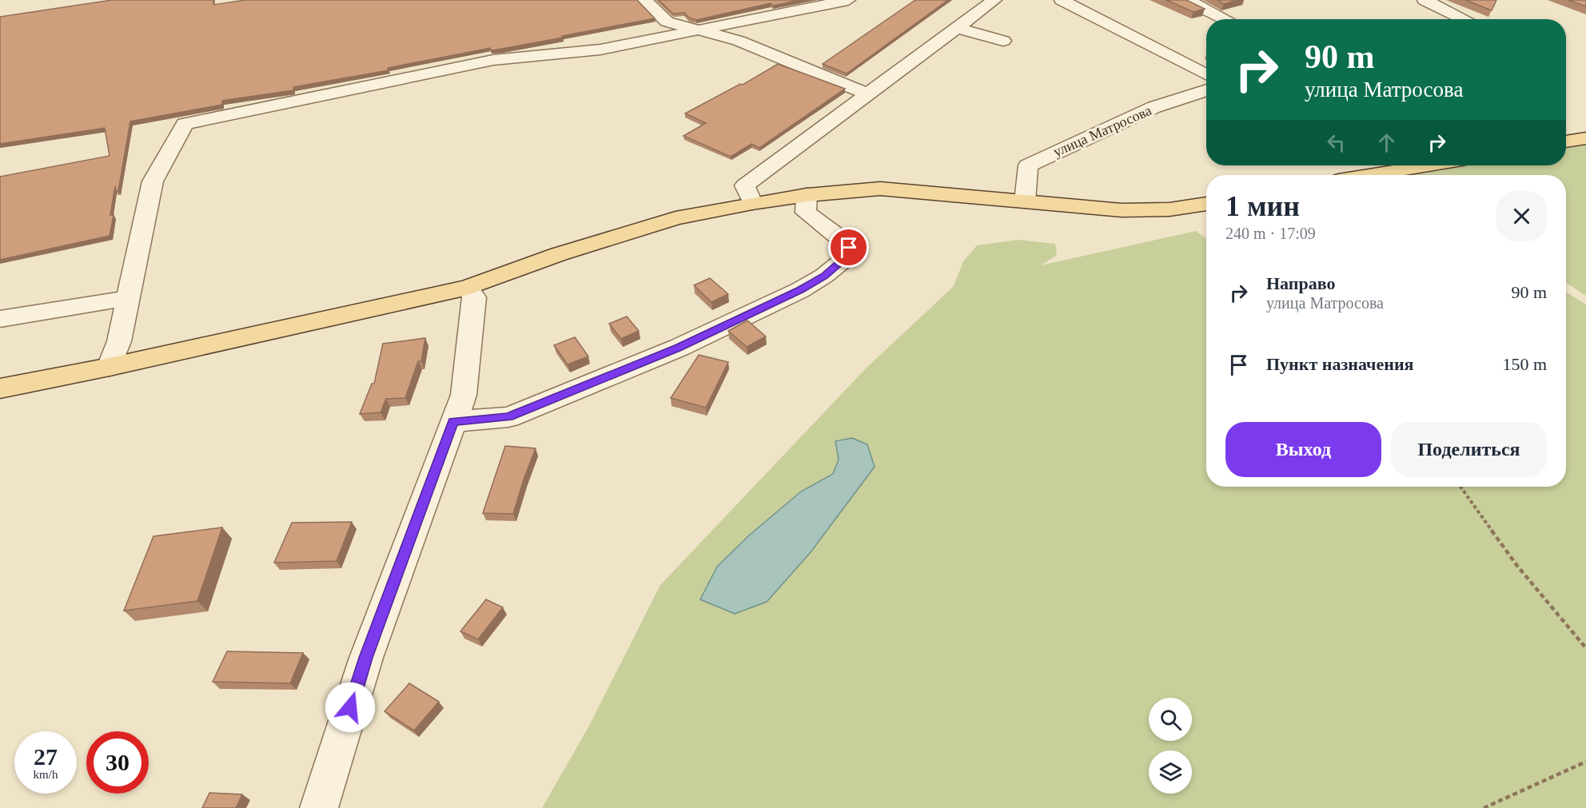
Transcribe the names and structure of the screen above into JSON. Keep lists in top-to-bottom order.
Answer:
{
  "streets": {
    "street": ["улица Матросова"]
  },
  "page": {
    "turn": ["90 m", "улица Матросова"],
    "heading": ["1 мин", "240 m · 17:09"],
    "list": [
      {
        "name": "Направо",
        "note": "улица Матросова",
        "value": "90 m"
      },
      {
        "name": "Пункт назначения",
        "value": "150 m"
      }
    ],
    "buttons": ["Выход", "Поделиться"],
    "speed": "27 km/h",
    "limit": "30"
  }
}
